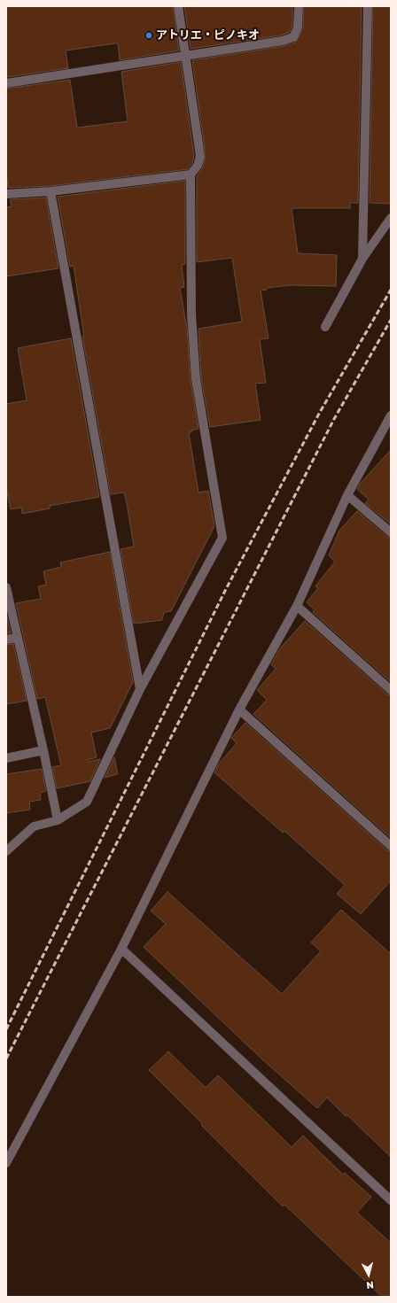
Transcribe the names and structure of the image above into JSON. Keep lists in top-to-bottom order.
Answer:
{
  "places": ["アトリエ・ピノキオ"],
  "north": "bottom"
}
